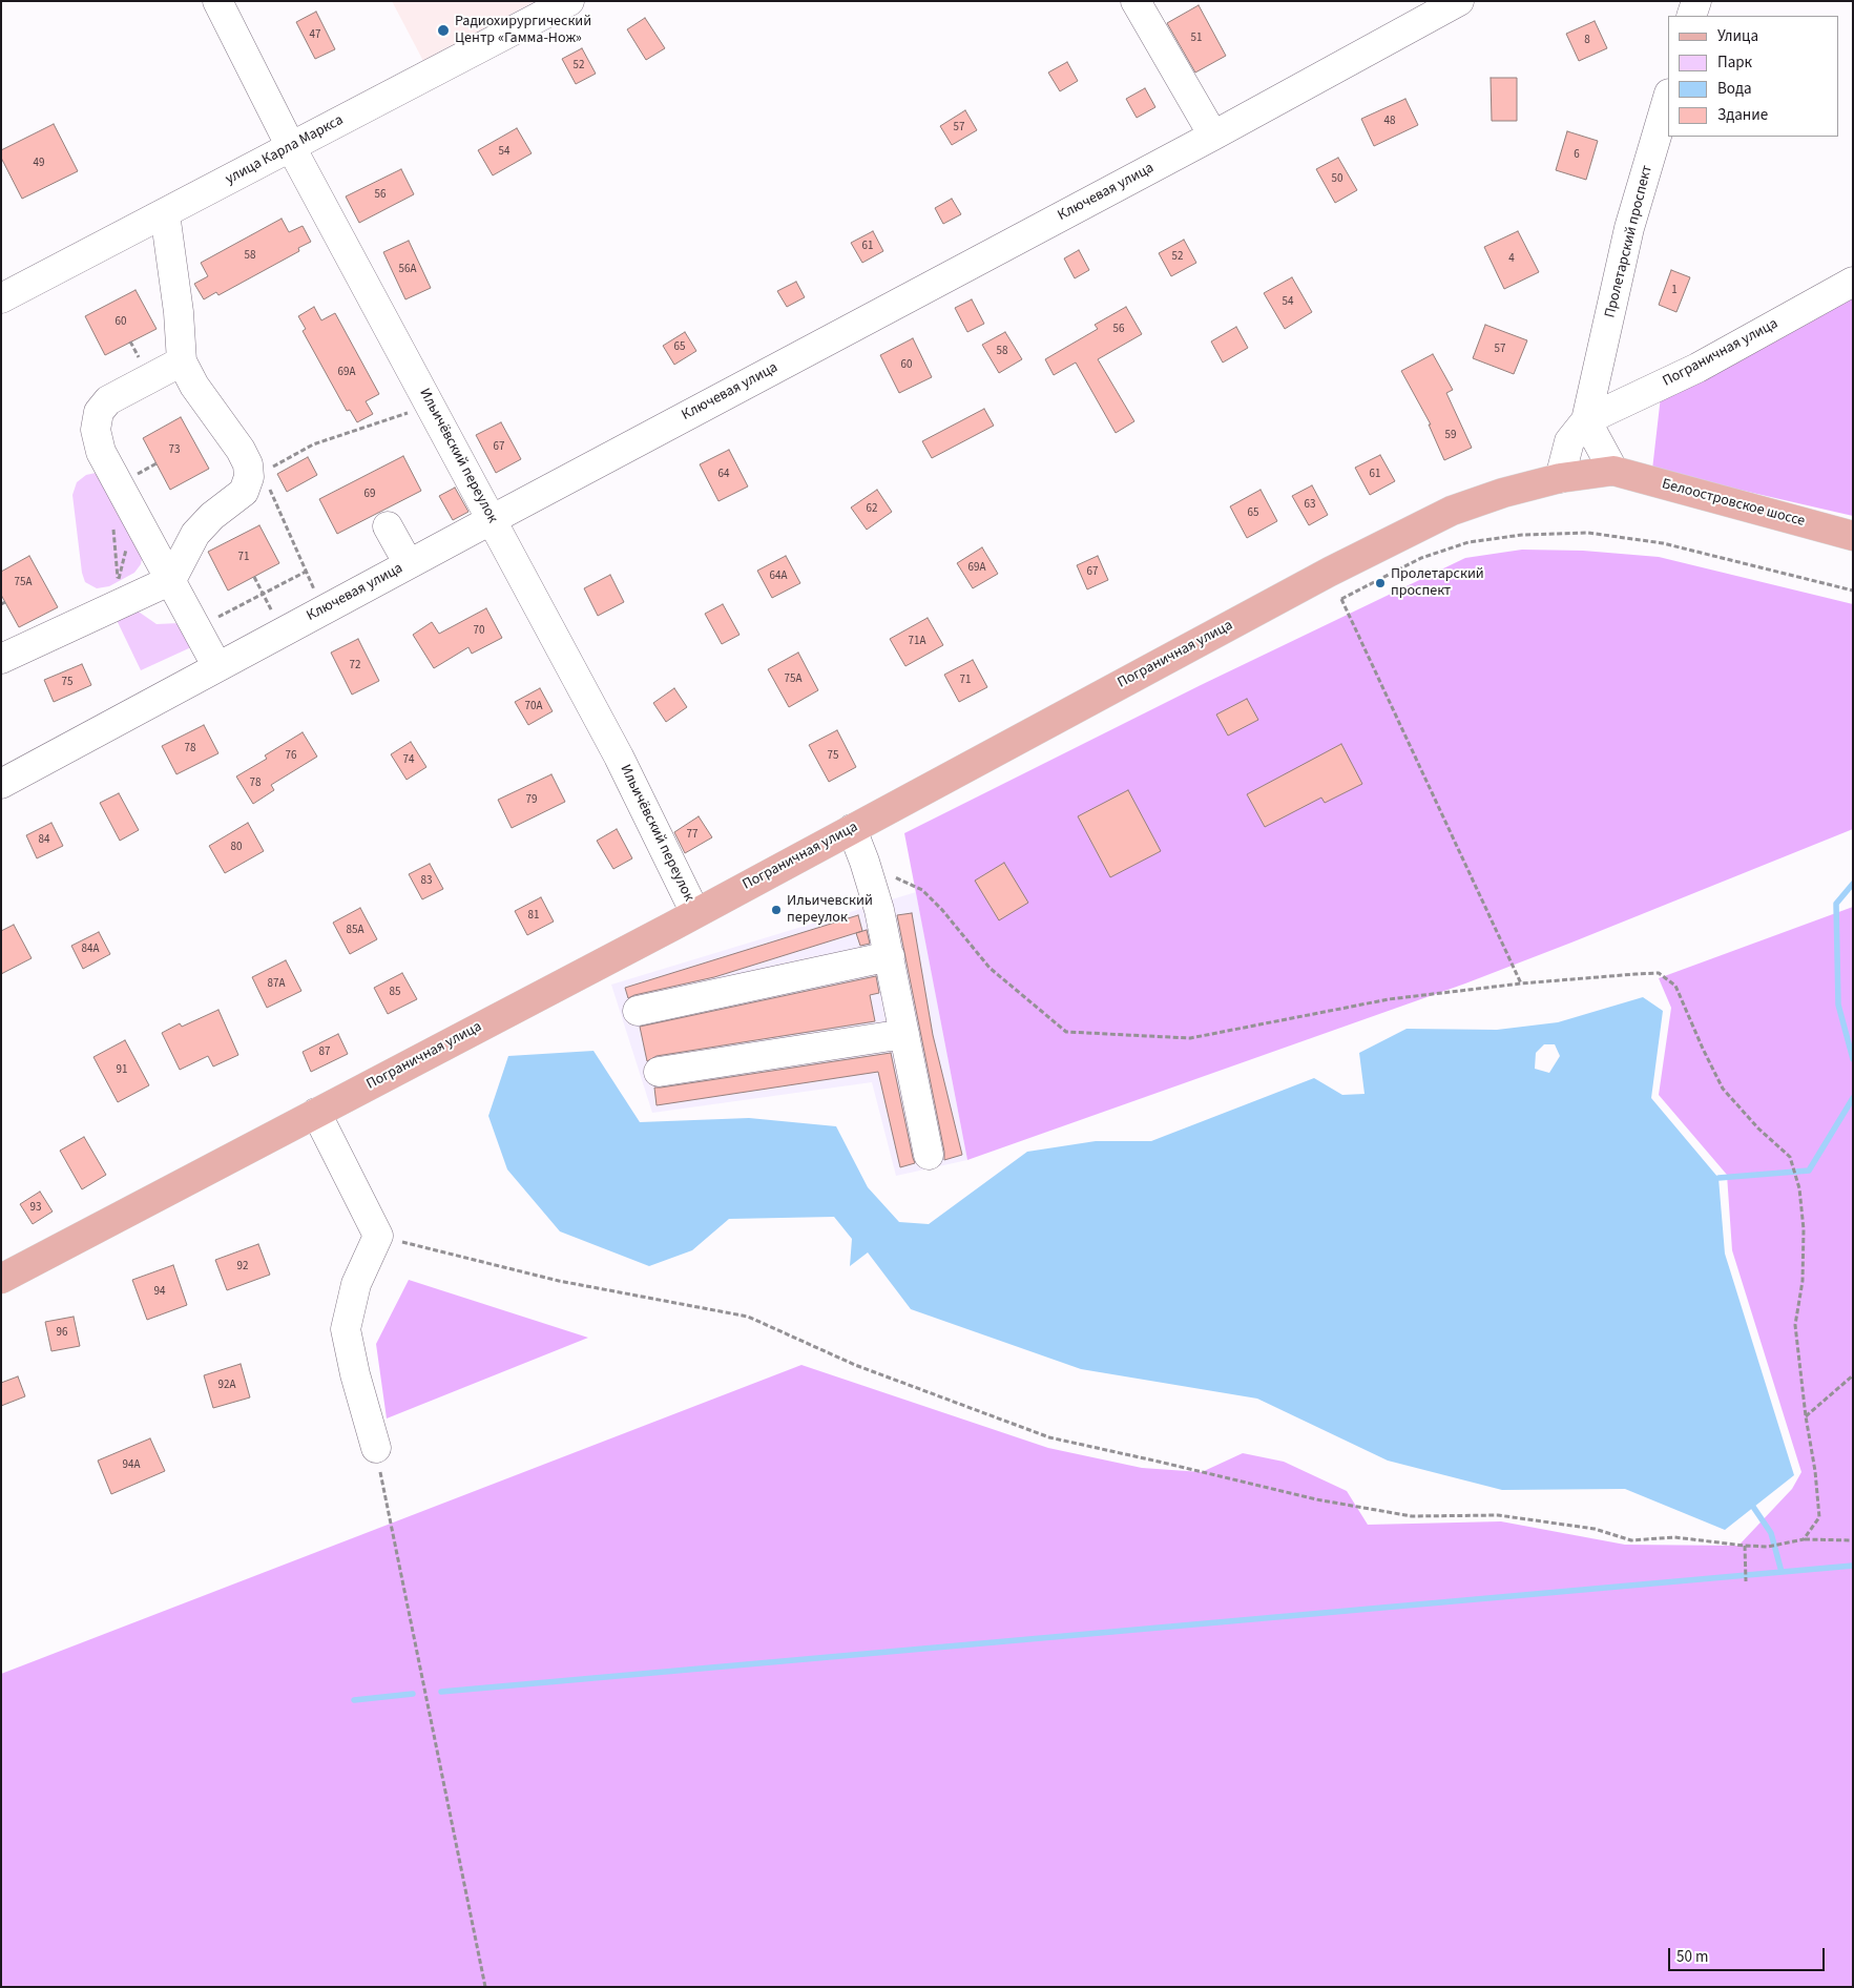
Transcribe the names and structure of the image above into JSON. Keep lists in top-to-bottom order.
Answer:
{
  "streets": {
    "main road": ["Пограничная улица", "Белоостровское шоссе"],
    "street": [
      "улица Карла Маркса",
      "Ключевая улица",
      "Пролетарский проспект",
      "Ильичёвский переулок"
    ]
  },
  "crossings": [
    ["улица Карла Маркса", "Ильичёвский переулок"],
    ["Ключевая улица", "Ильичёвский переулок"],
    ["Пролетарский проспект", "Пограничная улица"],
    ["Пограничная улица", "Ильичёвский переулок"],
    ["Пограничная улица", "Белоостровское шоссе"]
  ],
  "places": ["Радиохирургический Центр «Гамма-Нож»", "Пролетарский проспект", "Ильичевский переулок"],
  "house_numbers": [
    "47",
    "51",
    "8",
    "52",
    "48",
    "57",
    "54",
    "6",
    "49",
    "50",
    "56",
    "61",
    "58",
    "52",
    "4",
    "56А",
    "1",
    "54",
    "60",
    "56",
    "65",
    "57",
    "58",
    "60",
    "69А",
    "59",
    "67",
    "73",
    "64",
    "61",
    "69",
    "63",
    "62",
    "65",
    "71",
    "69А",
    "67",
    "64А",
    "75А",
    "70",
    "71А",
    "72",
    "75А",
    "71",
    "75",
    "70А",
    "78",
    "76",
    "75",
    "74",
    "78",
    "79",
    "77",
    "84",
    "80",
    "83",
    "81",
    "85А",
    "84А",
    "87А",
    "85",
    "87",
    "91",
    "93",
    "92",
    "94",
    "96",
    "92А",
    "94А"
  ],
  "legend": [
    "Улица",
    "Парк",
    "Вода",
    "Здание"
  ],
  "scale_bar": "50 m"
}
